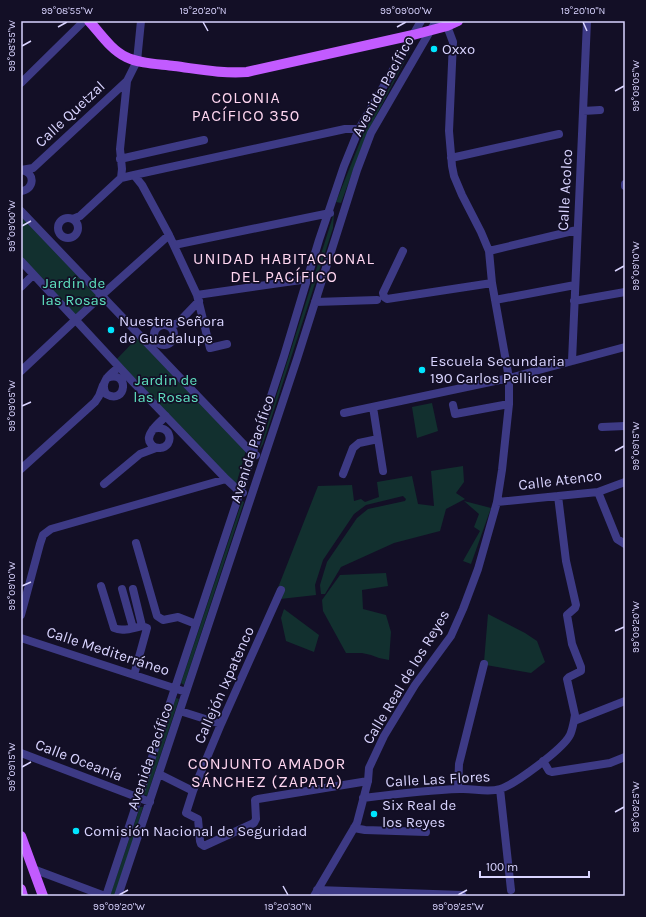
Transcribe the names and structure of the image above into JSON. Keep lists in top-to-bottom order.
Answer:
{
  "streets": {
    "street": [
      "Avenida Pacífico",
      "Calle Quetzal",
      "Calle Acolco",
      "Calle Atenco",
      "Calle Mediterráneo",
      "Calle Real de los Reyes",
      "Callejón Ixpatenco",
      "Calle Oceanía",
      "Calle Las Flores"
    ]
  },
  "crossings": [
    ["Avenida Pacífico", "Calle Mediterráneo"],
    ["Avenida Pacífico", "Calle Oceanía"],
    ["Calle Atenco", "Calle Real de los Reyes"],
    ["Calle Real de los Reyes", "Callejón Ixpatenco"],
    ["Calle Real de los Reyes", "Calle Las Flores"]
  ],
  "districts": ["COLONIA PACÍFICO 350", "UNIDAD HABITACIONAL DEL PACÍFICO", "CONJUNTO AMADOR SÁNCHEZ (ZAPATA)"],
  "parks": ["Jardín de las Rosas", "Jardin de las Rosas"],
  "places": [
    "Oxxo",
    "Nuestra Señora de Guadalupe",
    "Escuela Secundaria 190 Carlos Pellicer",
    "Six Real de los Reyes",
    "Comisión Nacional de Seguridad"
  ],
  "scale_bar": "100 m",
  "coordinates": [
    "99°08'55\"W",
    "19°20'20\"N",
    "99°09'00\"W",
    "19°20'10\"N",
    "99°09'05\"W",
    "99°09'10\"W",
    "99°09'15\"W",
    "99°09'20\"W",
    "99°09'25\"W",
    "19°20'30\"N"
  ]
}
